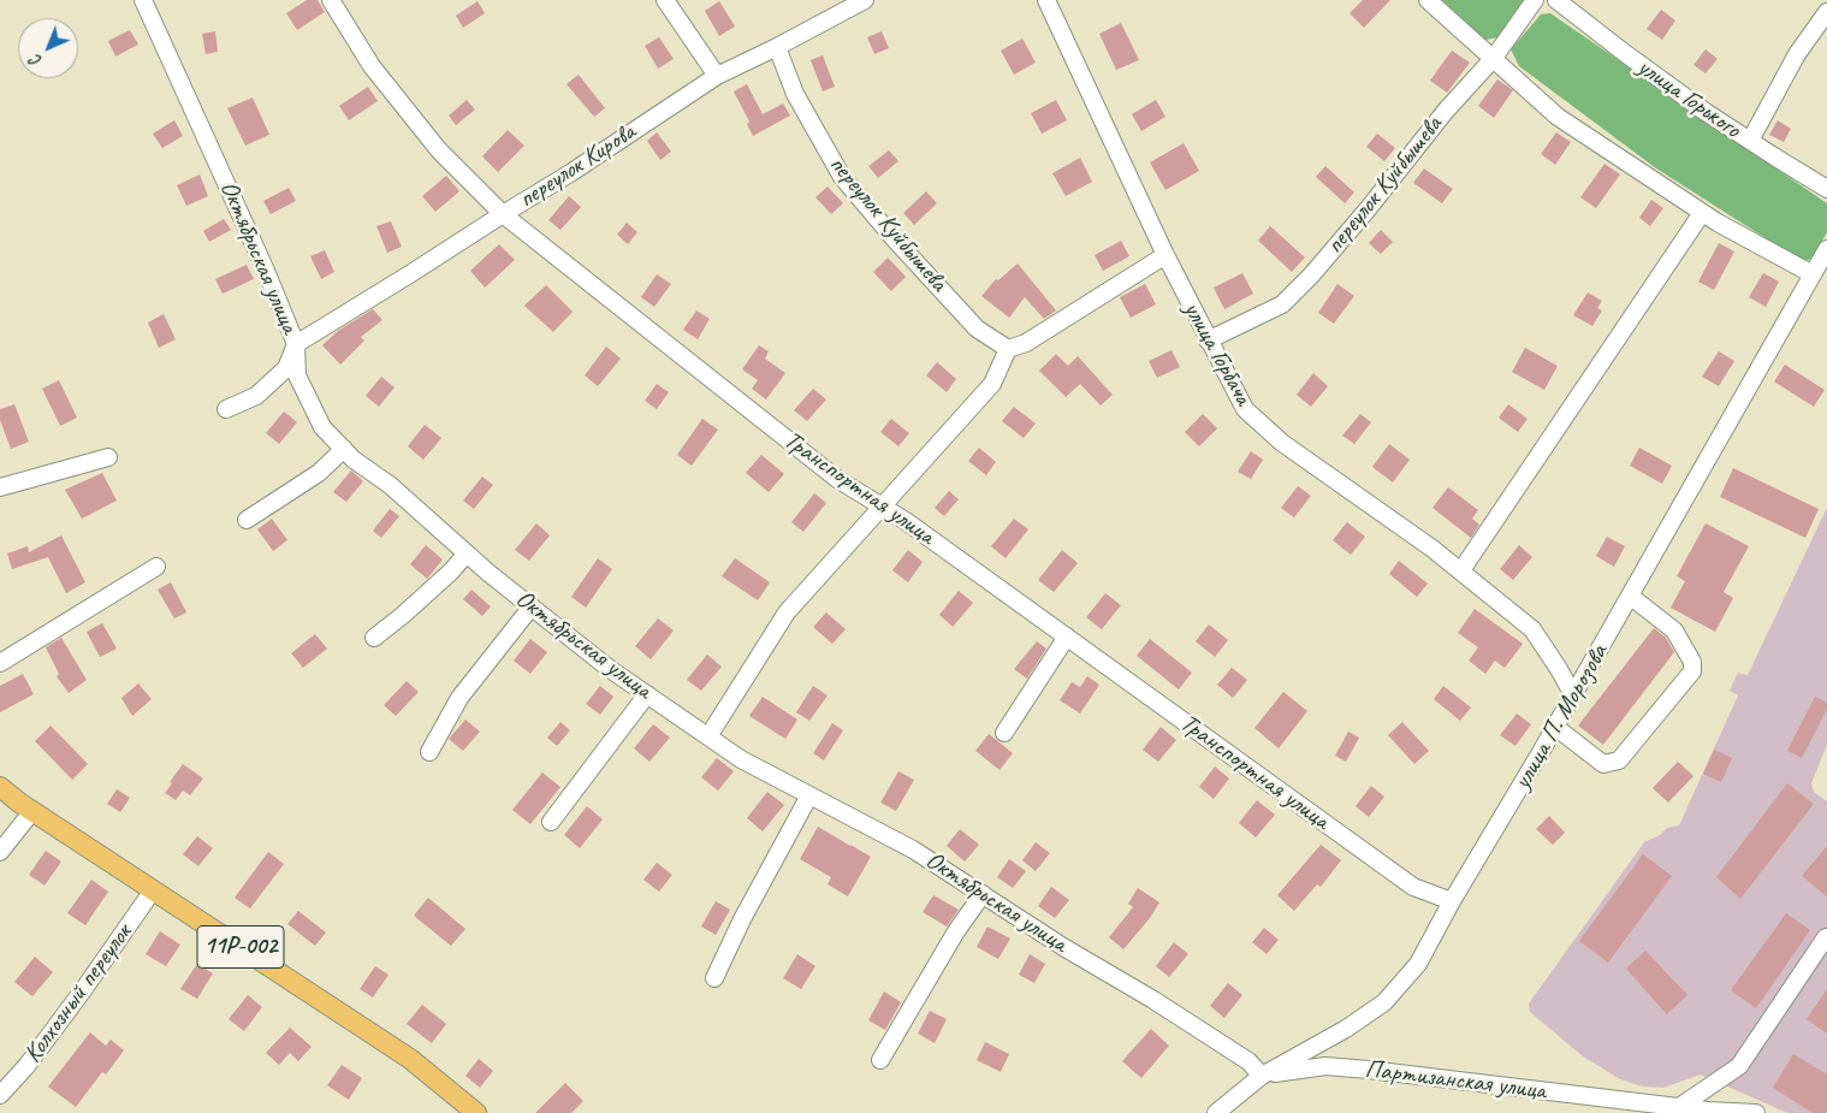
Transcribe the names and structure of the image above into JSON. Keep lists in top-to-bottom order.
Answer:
{
  "streets": {
    "main road": ["11Р-002"],
    "street": [
      "улица Горького",
      "переулок Кирова",
      "переулок Куйбышева",
      "Октябрьская улица",
      "улица Горбача",
      "Транспортная улица",
      "улица П. Морозова",
      "Колхозный переулок",
      "Партизанская улица"
    ]
  },
  "crossings": [
    ["переулок Кирова", "переулок Куйбышева"],
    ["переулок Кирова", "Октябрьская улица"],
    ["переулок Кирова", "Транспортная улица"],
    ["переулок Куйбышева", "улица Горбача"],
    ["Октябрьская улица", "улица П. Морозова"],
    ["Октябрьская улица", "Партизанская улица"],
    ["улица Горбача", "улица П. Морозова"],
    ["Транспортная улица", "улица П. Морозова"],
    ["улица П. Морозова", "Партизанская улица"],
    ["11Р-002", "Колхозный переулок"]
  ],
  "north": "bottom left"
}
